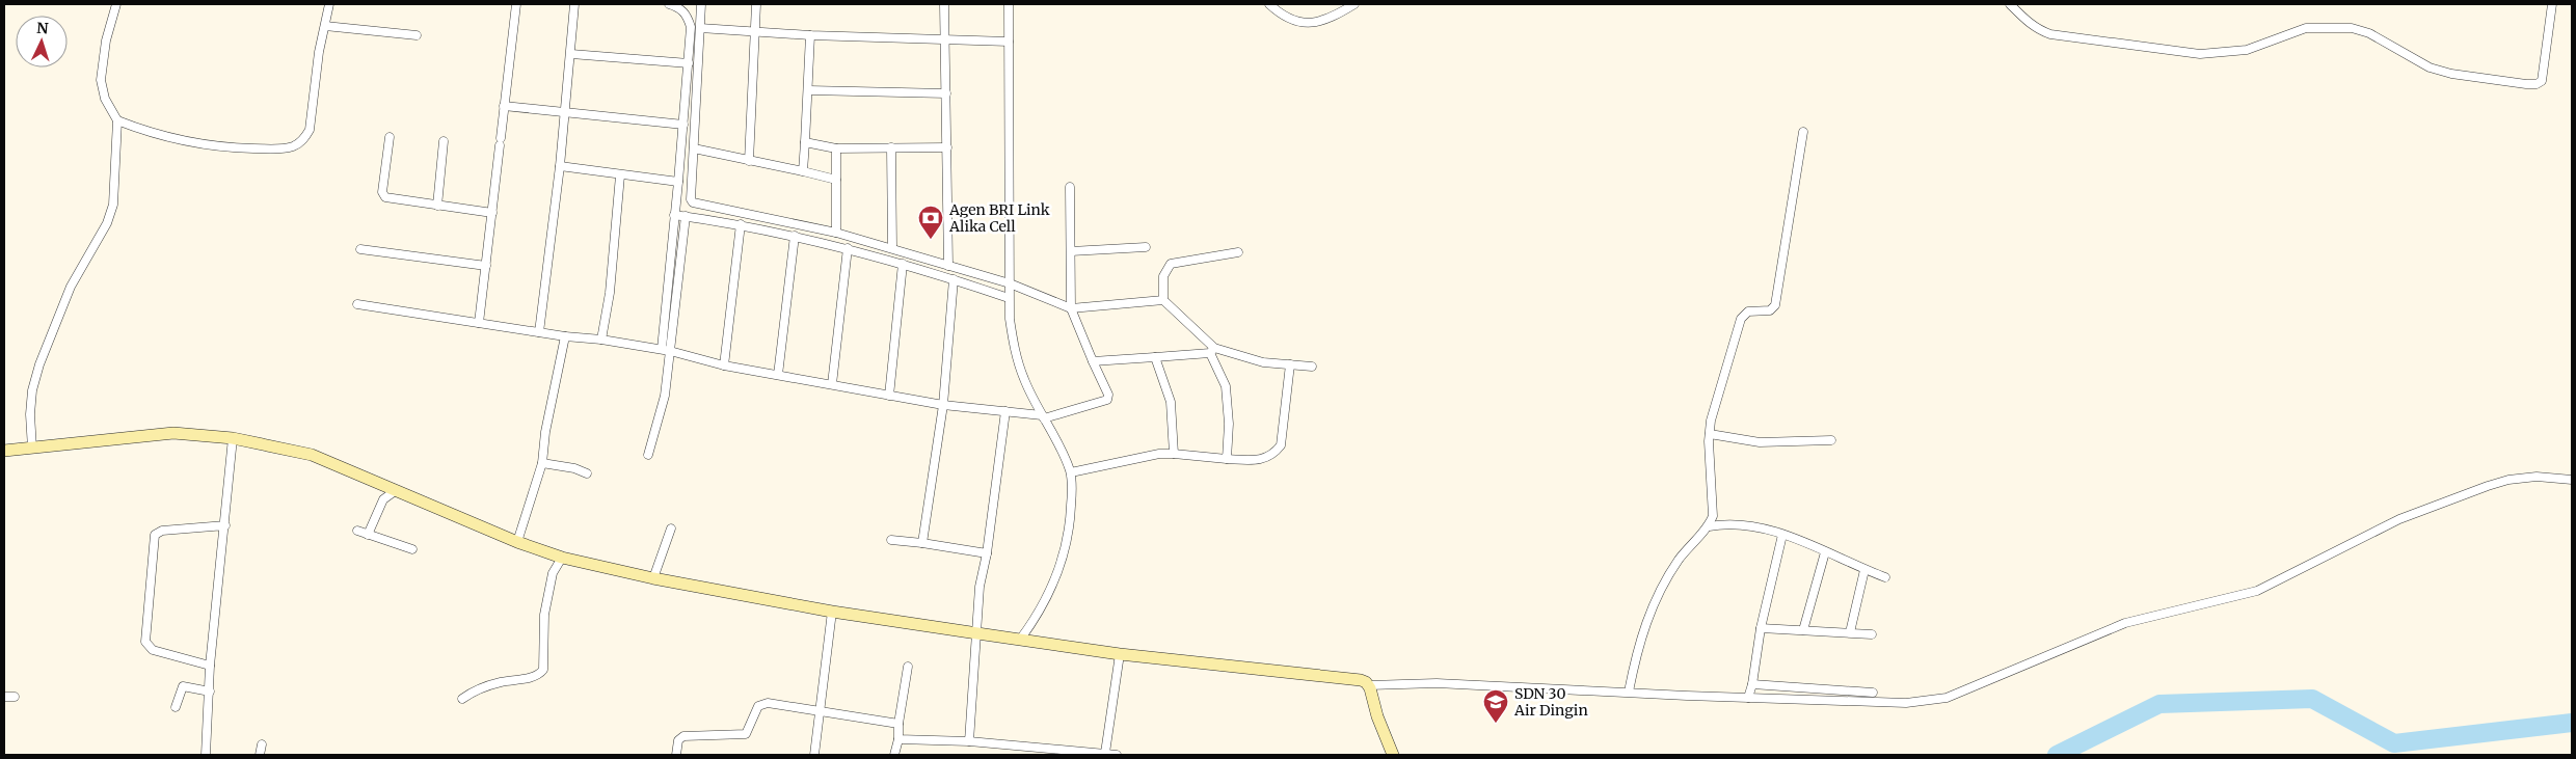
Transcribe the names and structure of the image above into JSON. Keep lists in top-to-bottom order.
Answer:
{
  "places": {
    "bank": ["Agen BRI Link Alika Cell"],
    "school or university": ["SDN 30 Air Dingin"]
  },
  "north": "top"
}
